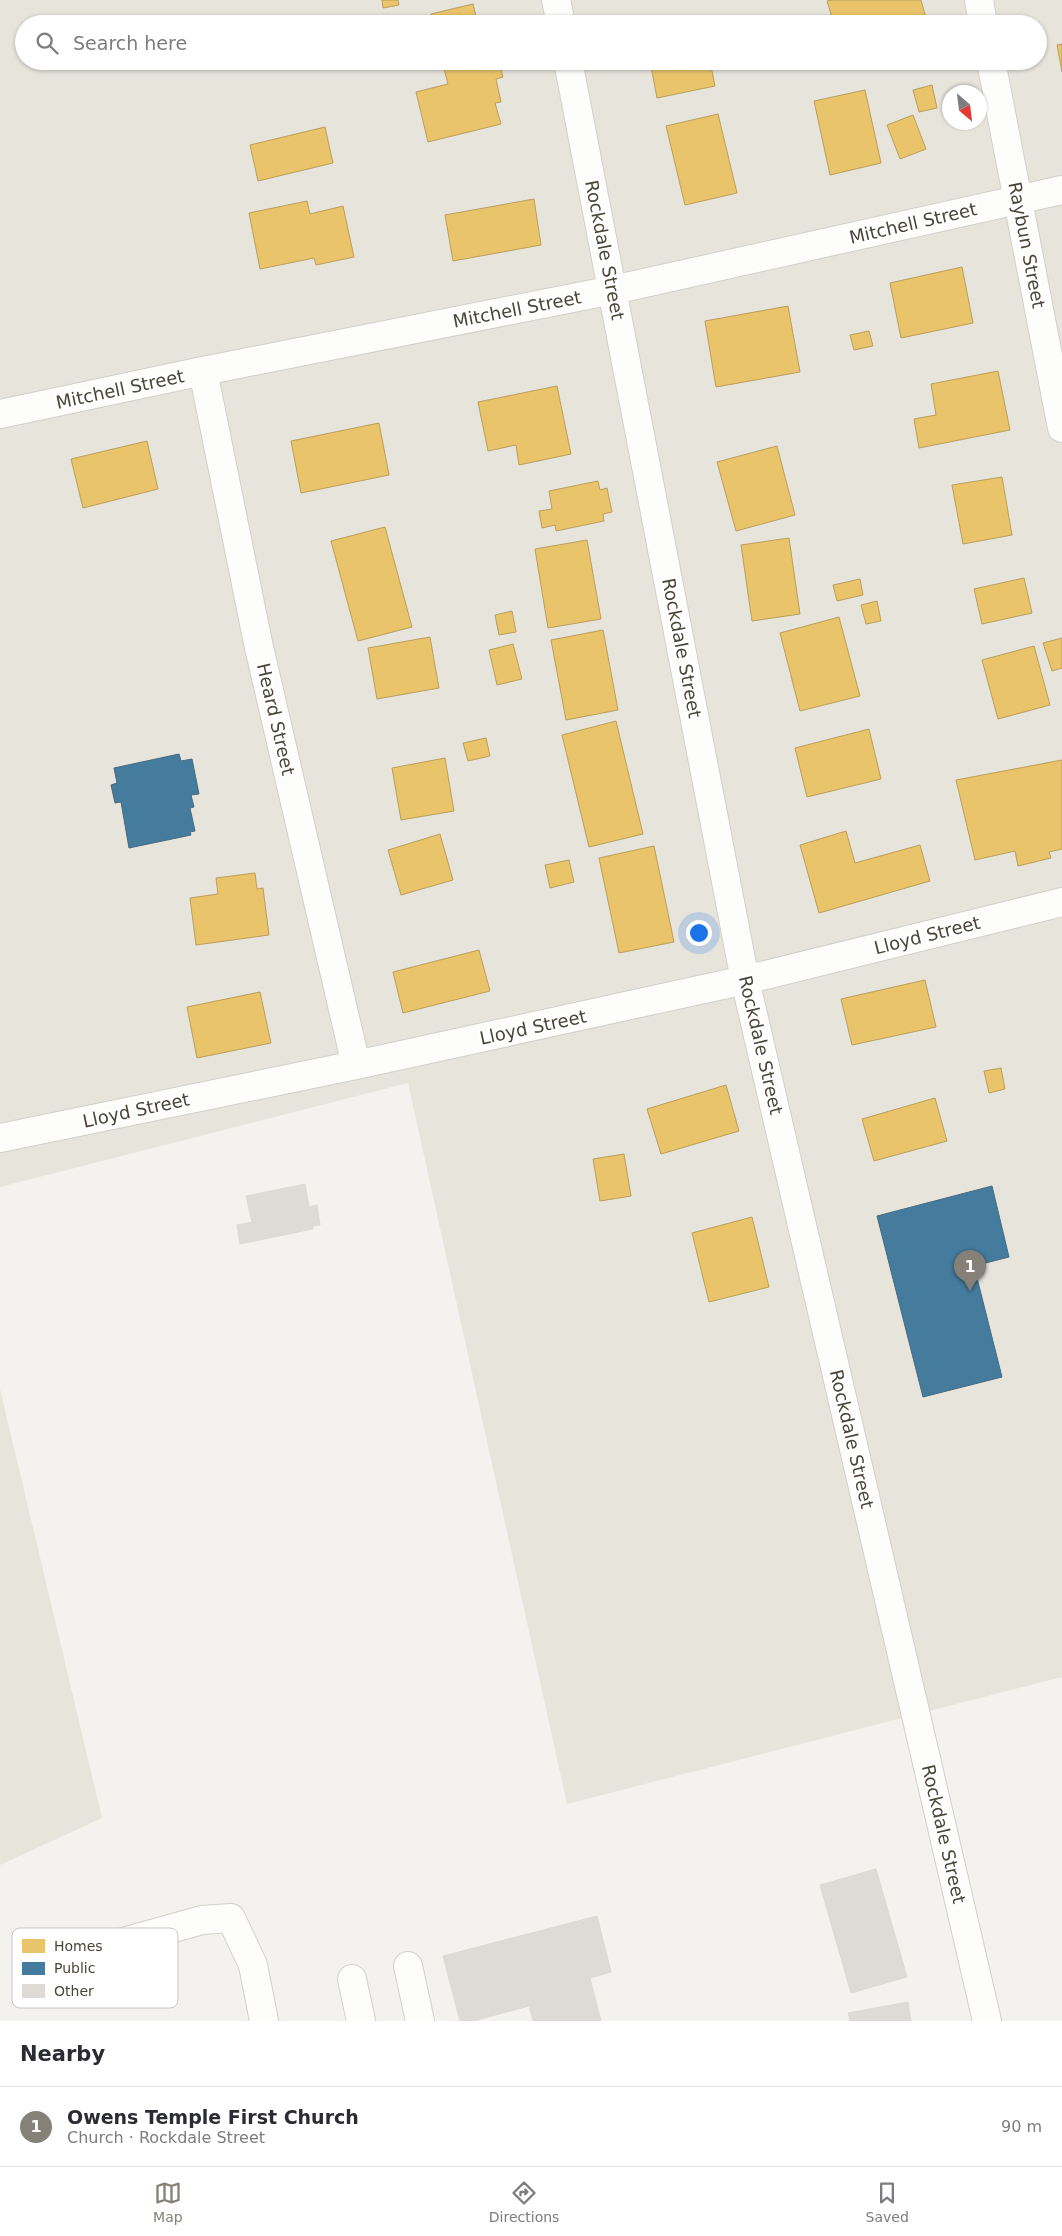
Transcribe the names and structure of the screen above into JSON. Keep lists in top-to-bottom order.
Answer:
{
  "streets": {
    "street": [
      "Mitchell Street",
      "Raybun Street",
      "Rockdale Street",
      "Heard Street",
      "Lloyd Street"
    ]
  },
  "crossings": [
    ["Mitchell Street", "Raybun Street"],
    ["Mitchell Street", "Rockdale Street"],
    ["Mitchell Street", "Heard Street"],
    ["Rockdale Street", "Lloyd Street"],
    ["Heard Street", "Lloyd Street"]
  ],
  "legend": ["Homes", "Public", "Other"],
  "north": "bottom right",
  "page": {
    "search": "Search here",
    "pins": "1",
    "heading": "Nearby",
    "list": [
      {
        "mark": "1",
        "name": "Owens Temple First Church",
        "note": "Church · Rockdale Street",
        "value": "90 m"
      }
    ],
    "nav": ["Map", "Directions", "Saved"]
  }
}
